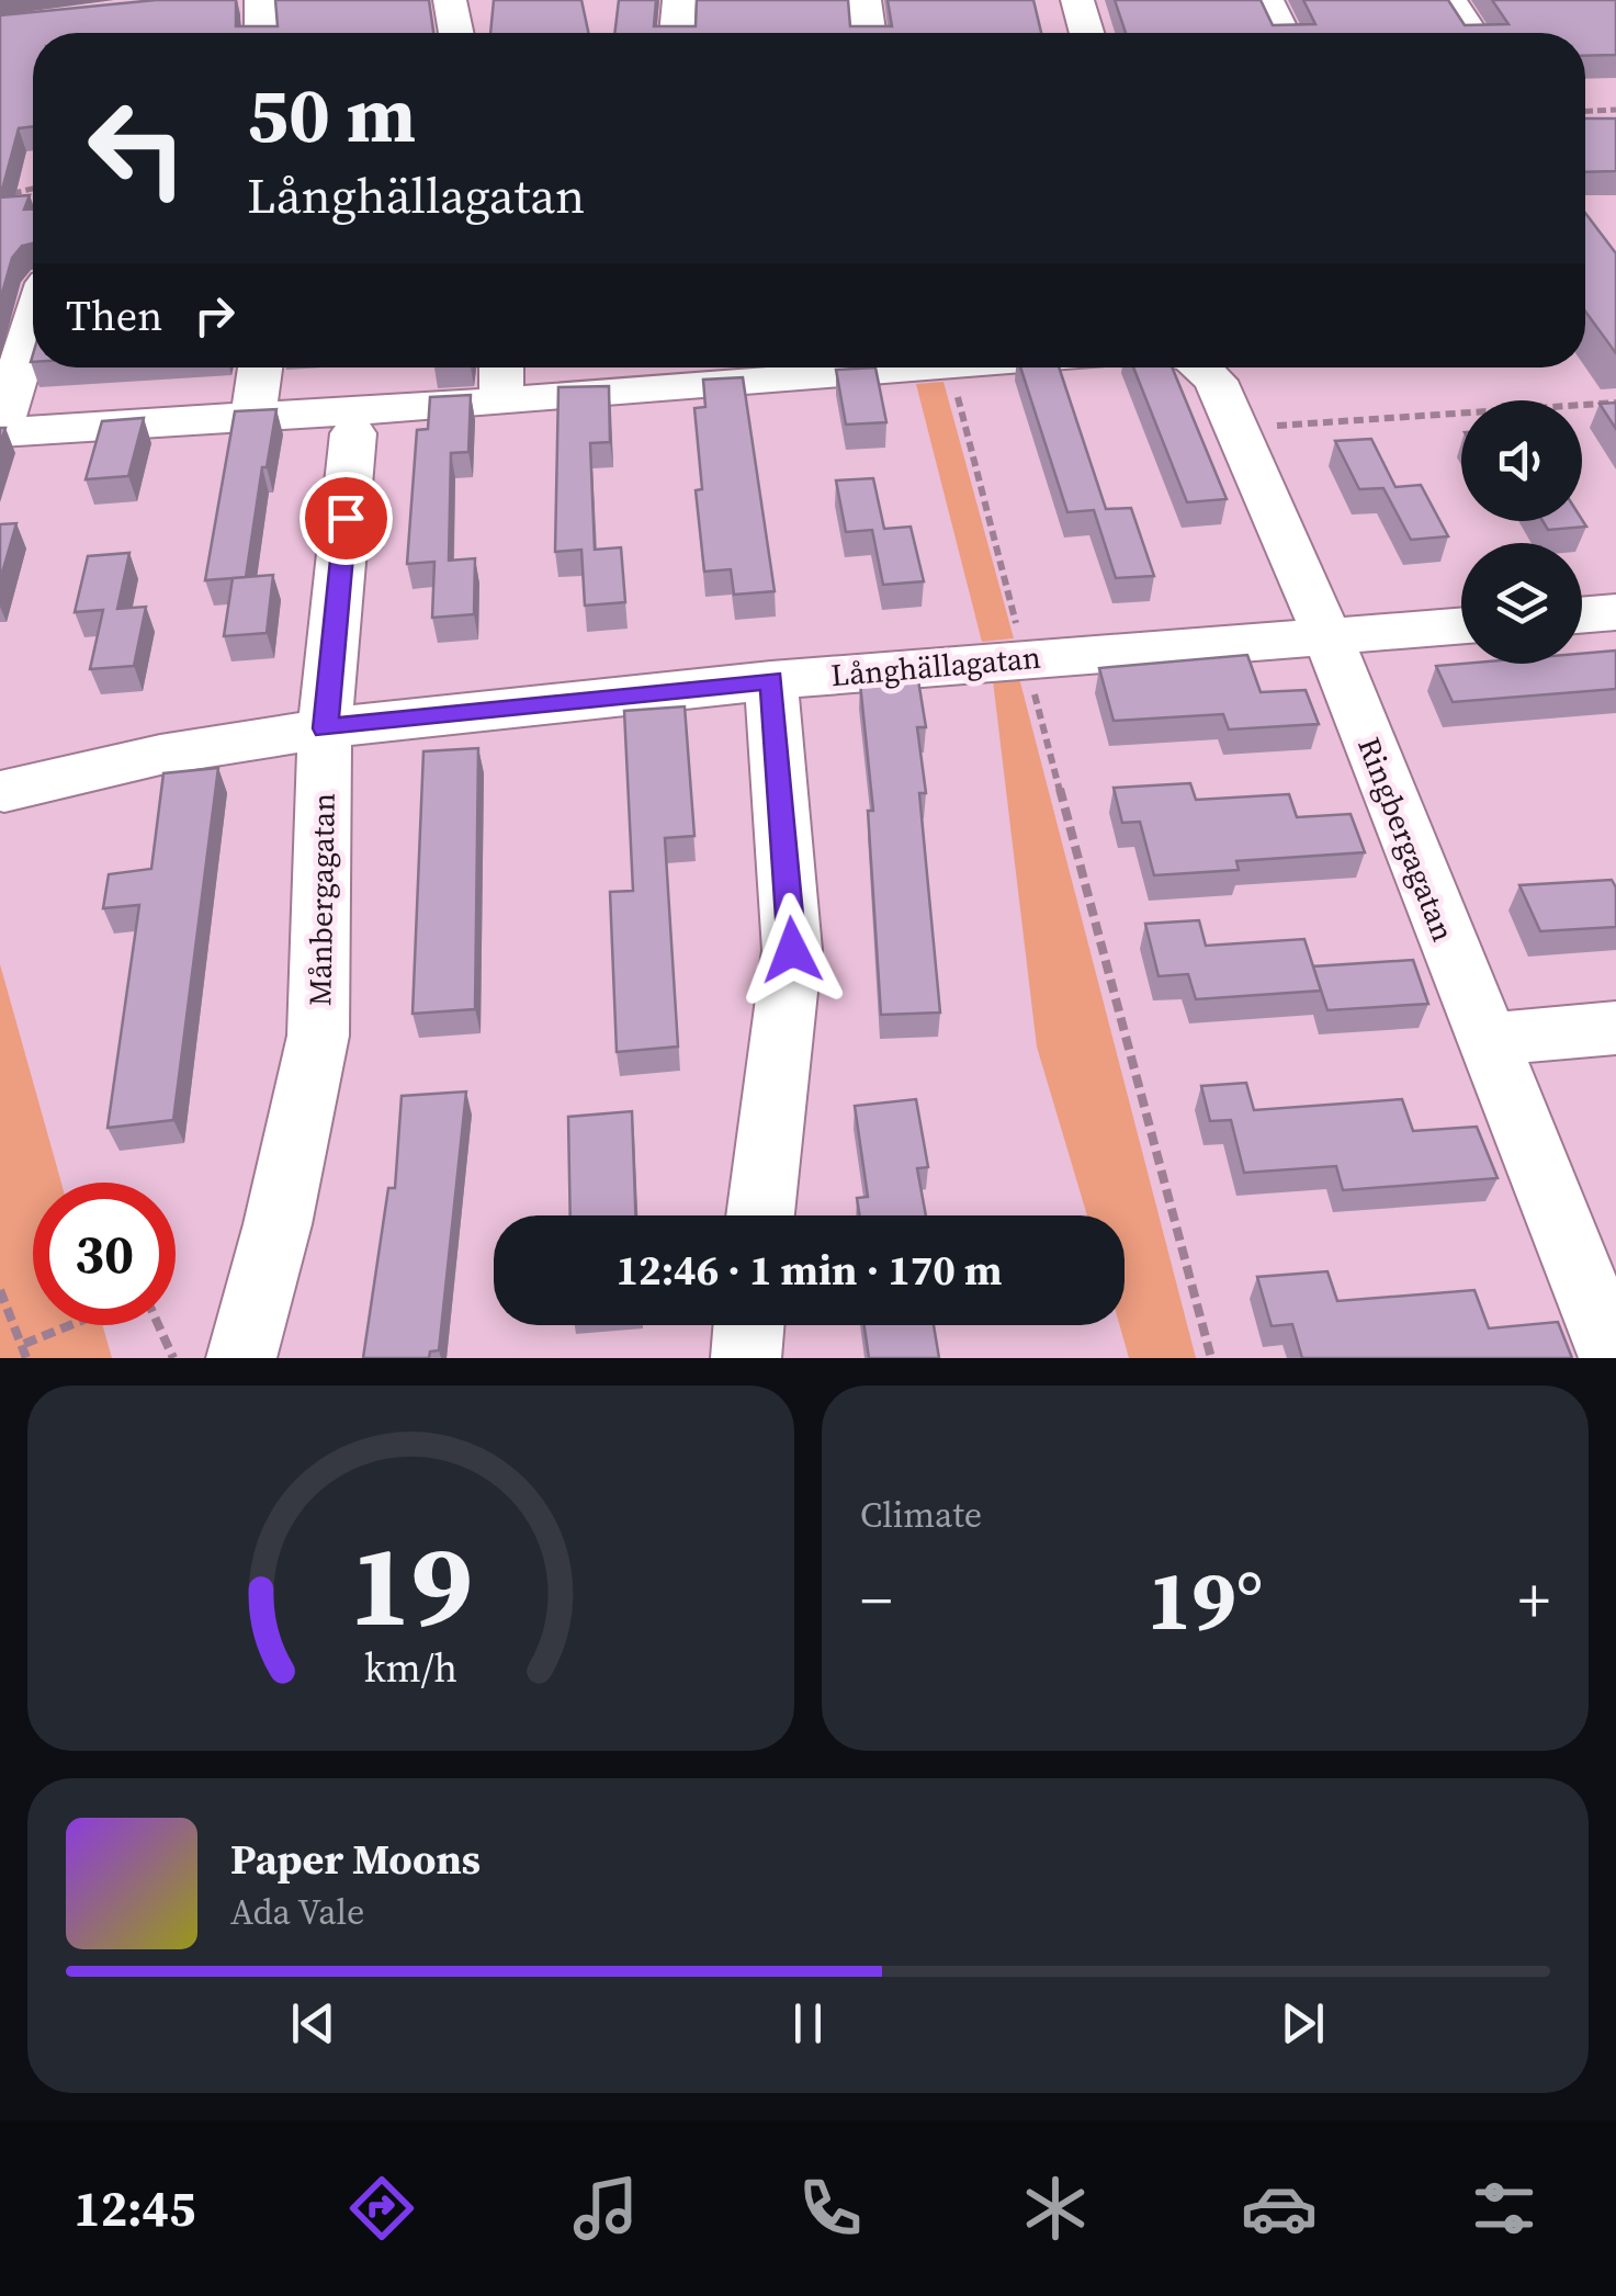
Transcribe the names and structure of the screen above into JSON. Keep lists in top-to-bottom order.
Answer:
{
  "streets": {
    "street": ["Långhällagatan", "Ringbergagatan", "Månbergagatan"]
  },
  "crossings": [
    ["Långhällagatan", "Ringbergagatan"],
    ["Långhällagatan", "Månbergagatan"]
  ],
  "page": {
    "turn": ["50 m", "Långhällagatan"],
    "then": "Then",
    "limit": "30",
    "trip": "12:46 · 1 min · 170 m",
    "tile": "Climate",
    "heat": ["−", "19°", "+"],
    "song": ["Paper Moons", "Ada Vale"],
    "tabs": "12:45",
    "gauge": ["19", "km/h"]
  }
}
